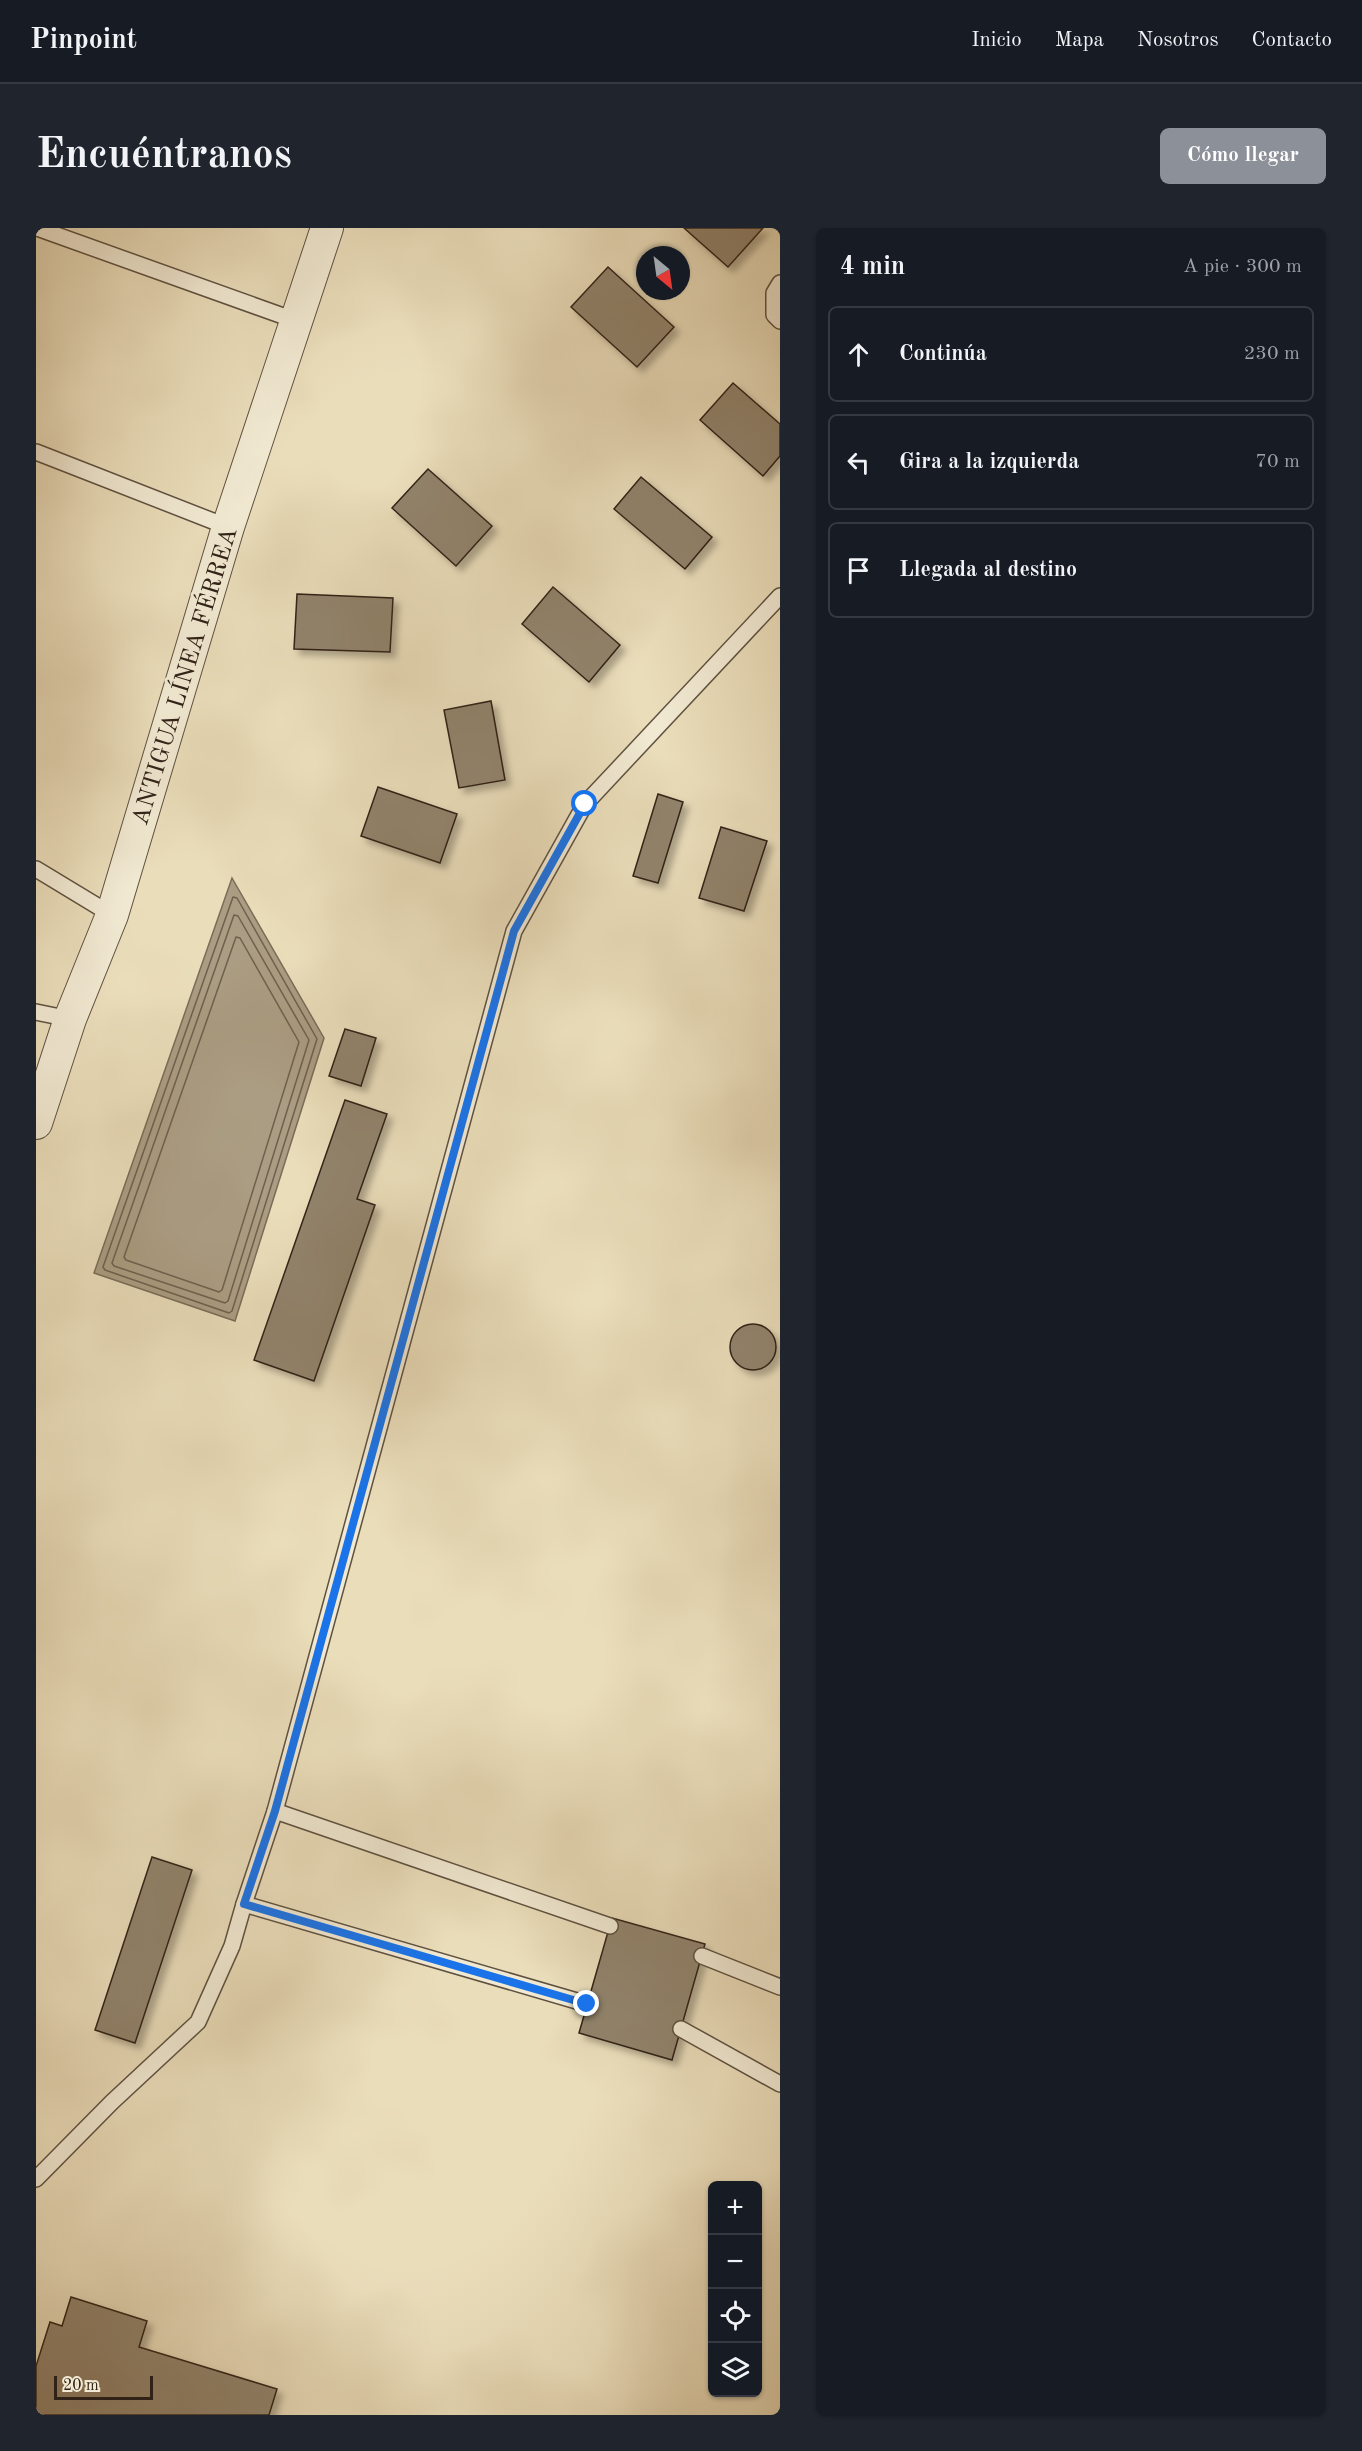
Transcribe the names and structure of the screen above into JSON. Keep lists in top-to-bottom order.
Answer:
{
  "streets": {
    "street": ["ANTIGUA LÍNEA FÉRREA"]
  },
  "scale_bar": "20 m",
  "north": "bottom right",
  "page": {
    "header": "Pinpoint",
    "nav": [
      "Inicio",
      "Mapa",
      "Nosotros",
      "Contacto"
    ],
    "buttons": "Cómo llegar",
    "title": "Encuéntranos",
    "heading": ["4 min", "A pie · 300 m"],
    "list": [
      ["Continúa", "230 m"],
      ["Gira a la izquierda", "70 m"],
      "Llegada al destino"
    ],
    "map_buttons": ["+", "−"],
    "scale": "20 m"
  }
}
